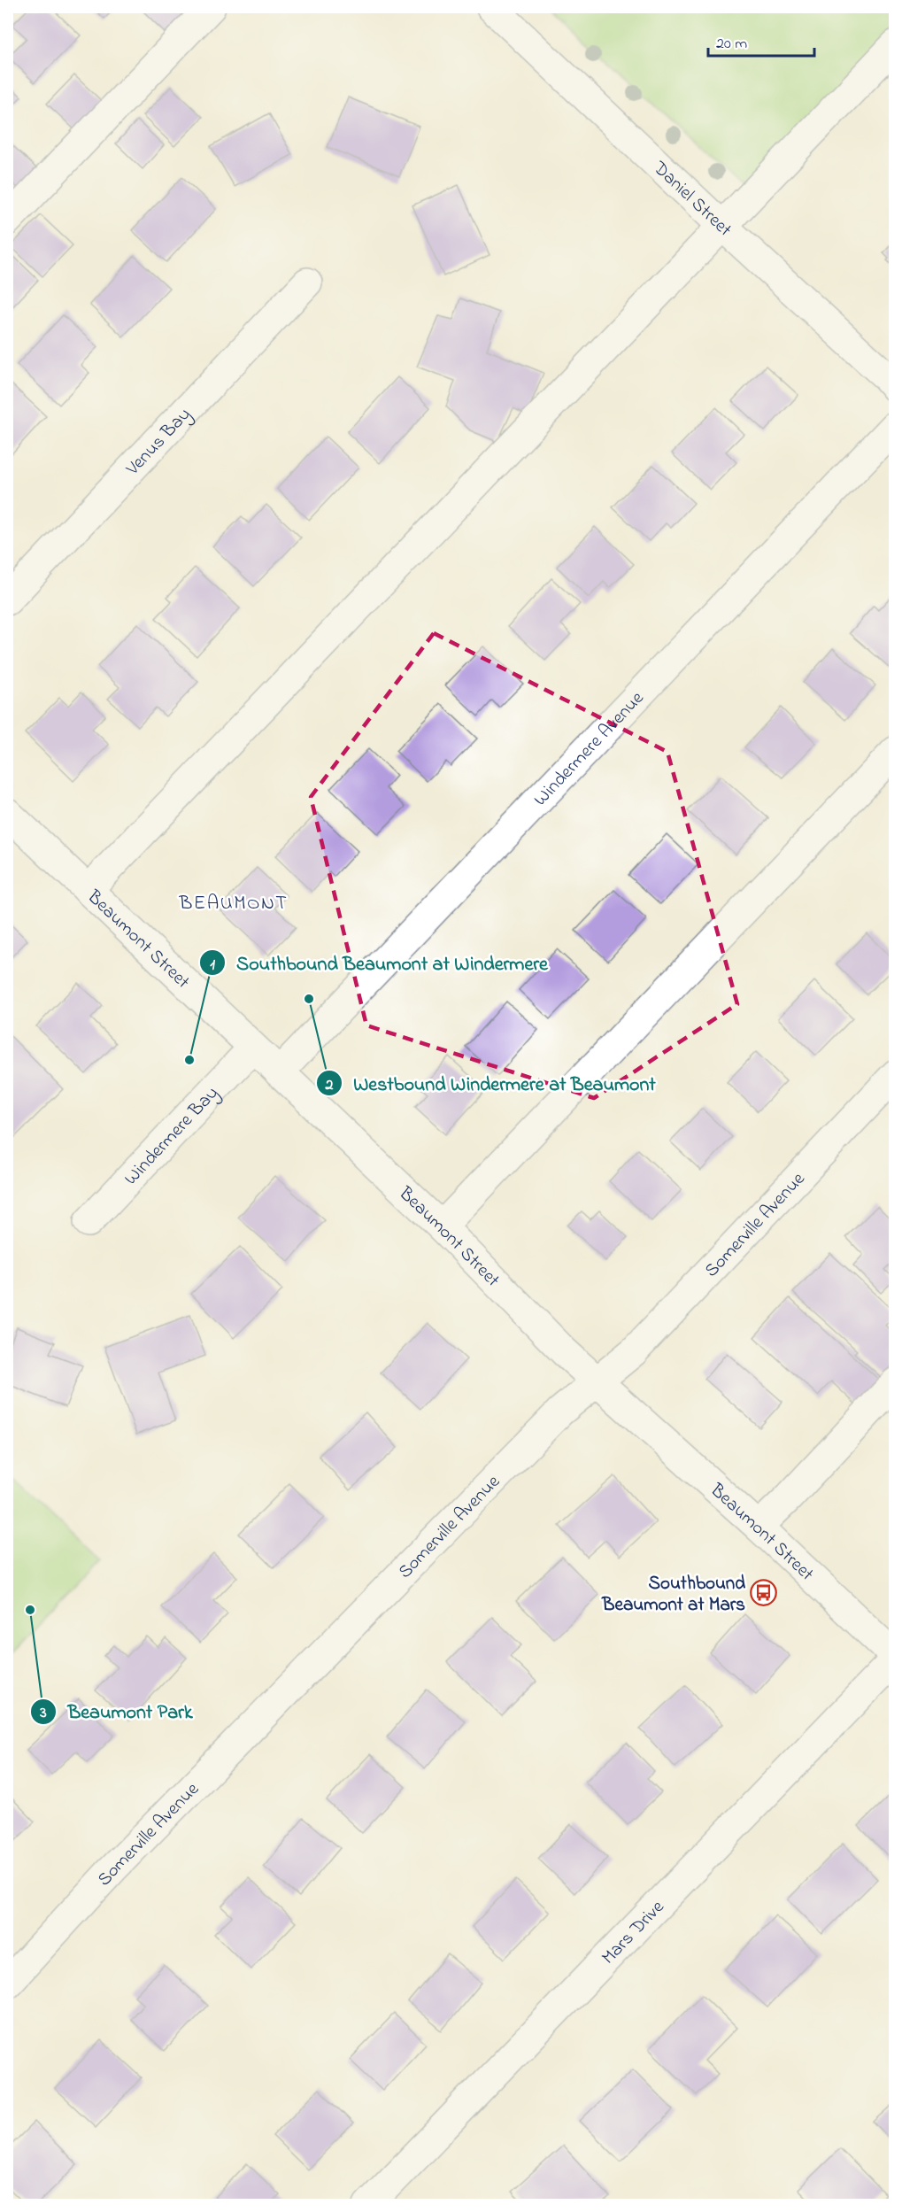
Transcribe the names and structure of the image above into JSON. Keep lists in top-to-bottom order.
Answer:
{
  "streets": {
    "street": [
      "Daniel Street",
      "Venus Bay",
      "Windermere Avenue",
      "Beaumont Street",
      "Windermere Bay",
      "Somerville Avenue",
      "Mars Drive"
    ]
  },
  "crossings": [
    ["Windermere Avenue", "Beaumont Street"],
    ["Beaumont Street", "Windermere Bay"],
    ["Beaumont Street", "Somerville Avenue"],
    ["Beaumont Street", "Mars Drive"]
  ],
  "districts": ["BEAUMONT"],
  "places": {
    "other": ["Westbound Windermere at Beaumont", "Southbound Beaumont at Windermere", "Beaumont Park"],
    "bus stop": ["Southbound Beaumont at Mars"]
  },
  "scale_bar": "20 m"
}
